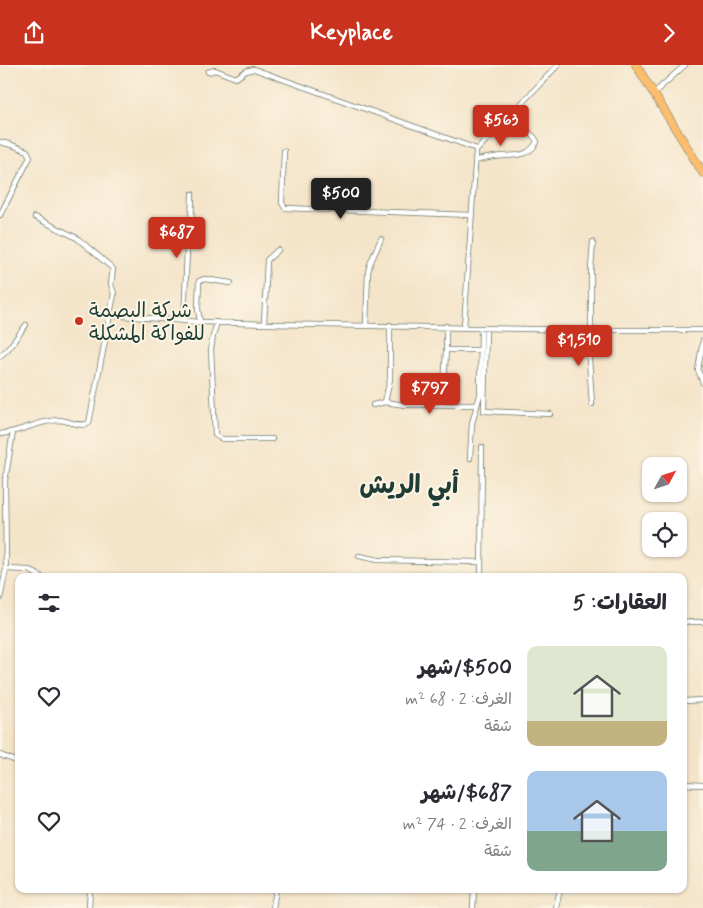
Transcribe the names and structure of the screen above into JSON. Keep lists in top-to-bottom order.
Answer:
{
  "districts": ["أبي الريش"],
  "places": ["شركة البصمة للفواكة المشكلة"],
  "north": "top right",
  "page": {
    "header": "Keyplace",
    "price": [
      "$563",
      "$500",
      "$687",
      "$1,510",
      "$797"
    ],
    "heading": "العقارات: 5",
    "list": [
      {
        "name": "$500/شهر",
        "note": "الغرف: 2 · 68 m² · شقة"
      },
      {
        "name": "$687/شهر",
        "note": "الغرف: 2 · 74 m² · شقة"
      }
    ]
  }
}
